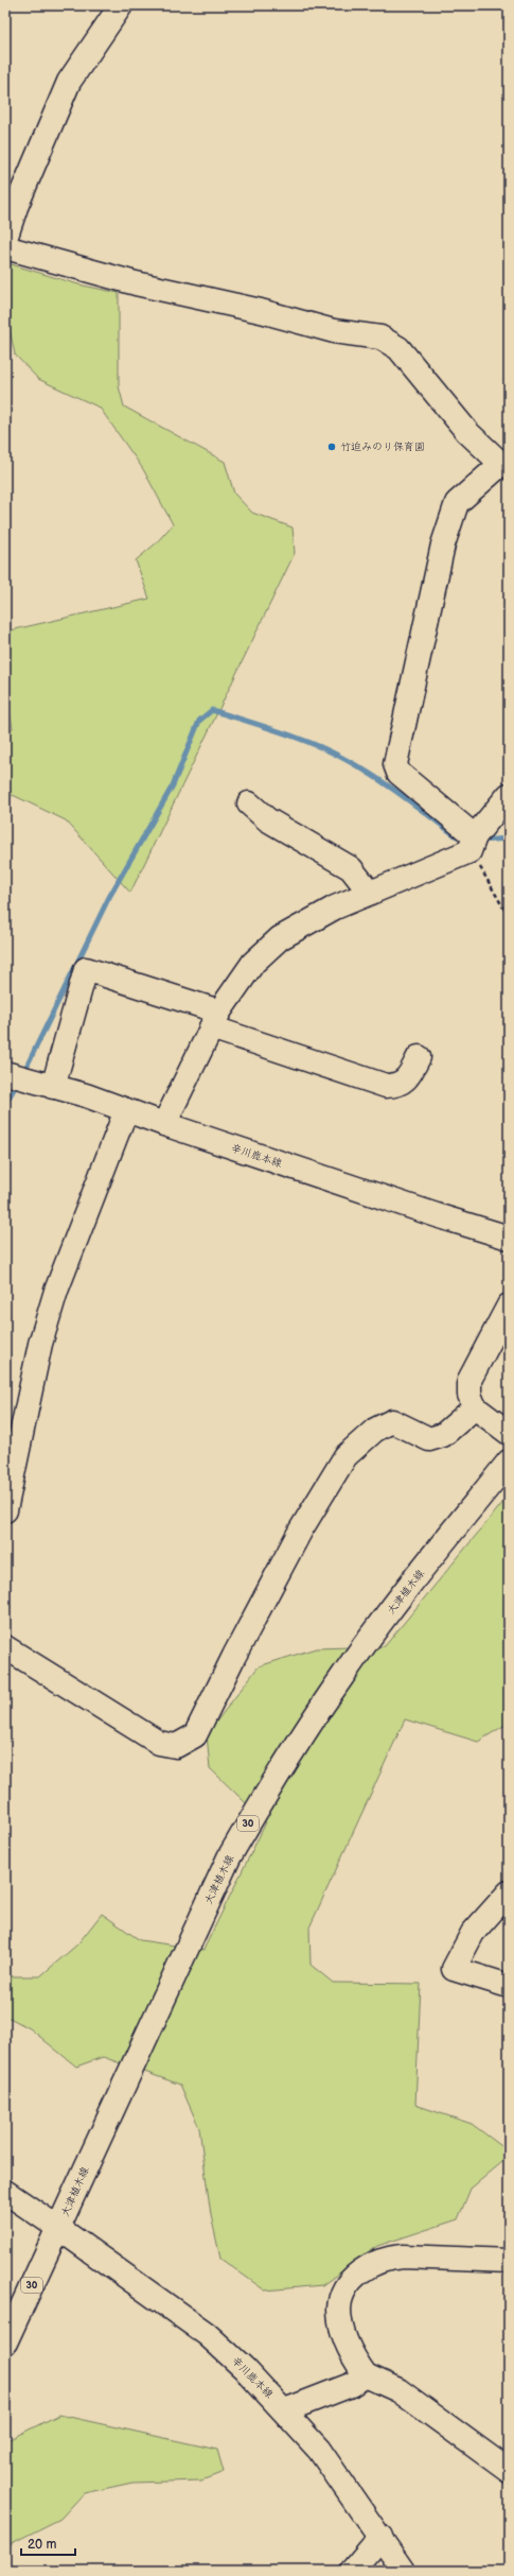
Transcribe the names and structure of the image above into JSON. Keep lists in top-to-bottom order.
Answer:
{
  "streets": {
    "street": ["辛川鹿本線", "大津植木線", "30"]
  },
  "crossings": [
    ["辛川鹿本線", "大津植木線"]
  ],
  "places": ["竹迫みのり保育園"],
  "scale_bar": "20 m"
}
